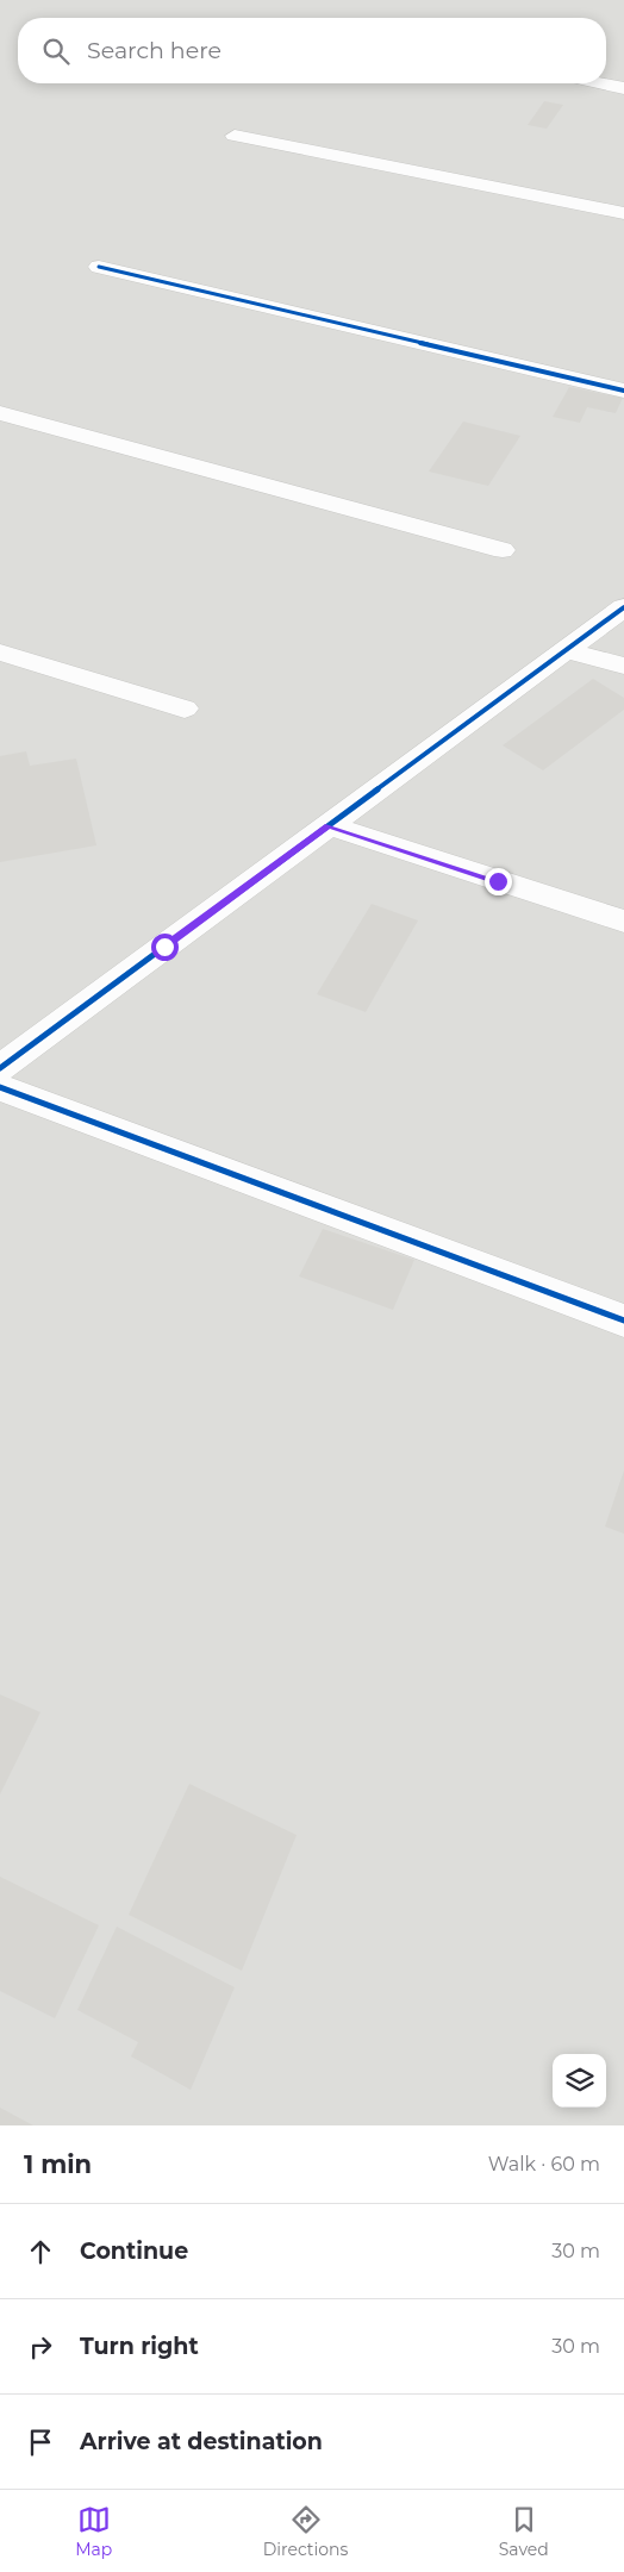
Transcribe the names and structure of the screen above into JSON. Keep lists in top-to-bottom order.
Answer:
{
  "page": {
    "search": "Search here",
    "heading": ["1 min", "Walk · 60 m"],
    "list": [
      ["Continue", "30 m"],
      ["Turn right", "30 m"],
      "Arrive at destination"
    ],
    "nav": ["Map", "Directions", "Saved"]
  }
}
